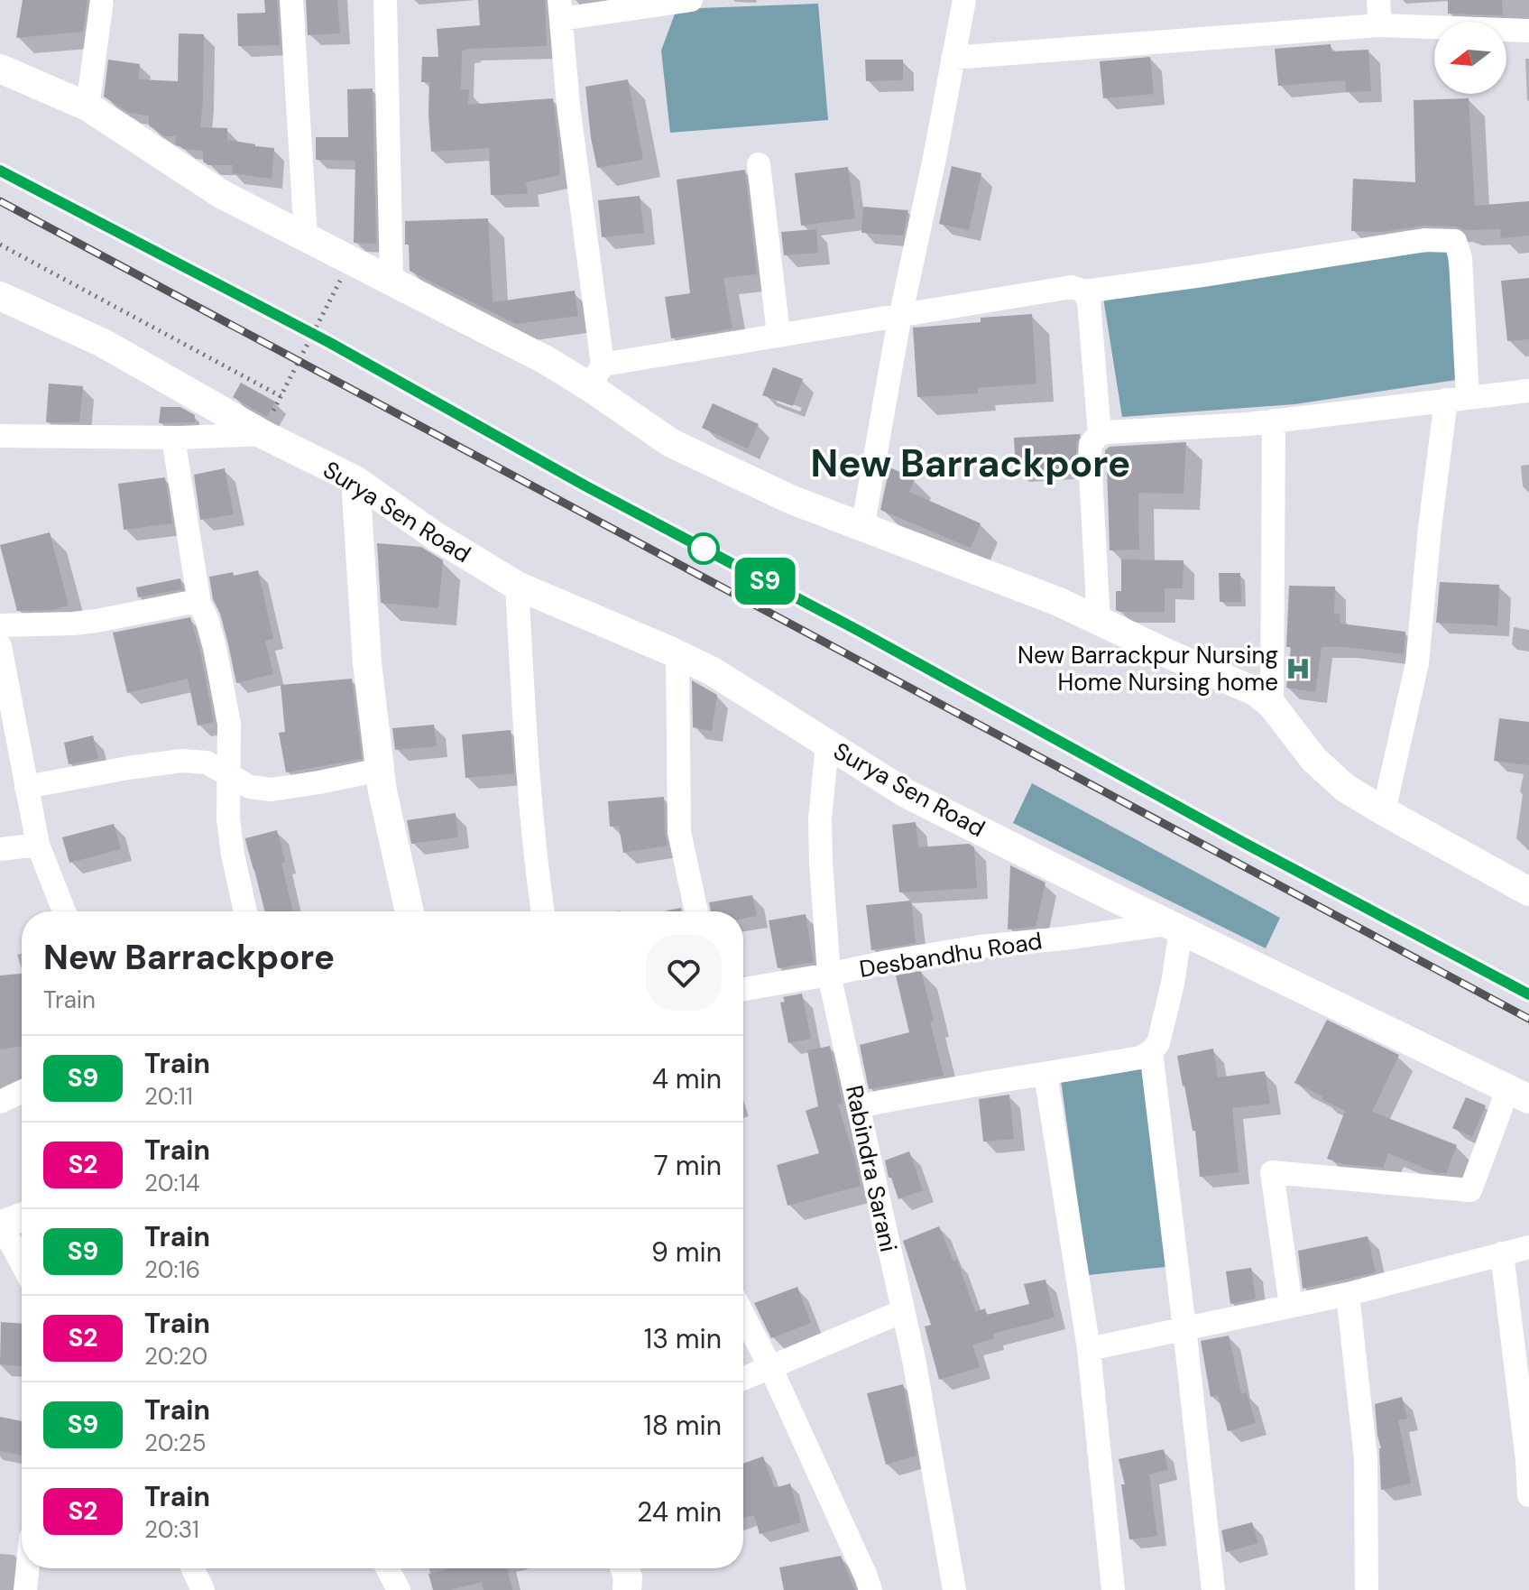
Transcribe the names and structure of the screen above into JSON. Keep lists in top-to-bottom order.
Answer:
{
  "streets": {
    "street": ["Surya Sen Road", "Desbandhu Road", "Rabindra Sarani"]
  },
  "crossings": [
    ["Surya Sen Road", "Desbandhu Road"],
    ["Surya Sen Road", "Rabindra Sarani"],
    ["Desbandhu Road", "Rabindra Sarani"]
  ],
  "districts": ["New Barrackpore"],
  "places": {
    "hospital": ["New Barrackpur Nursing Home Nursing home"]
  },
  "north": "left",
  "page": {
    "on_map": "S9",
    "heading": ["New Barrackpore", "Train"],
    "list": [
      {
        "mark": "S9",
        "name": "Train",
        "note": "20:11",
        "value": "4 min"
      },
      {
        "mark": "S2",
        "name": "Train",
        "note": "20:14",
        "value": "7 min"
      },
      {
        "mark": "S9",
        "name": "Train",
        "note": "20:16",
        "value": "9 min"
      },
      {
        "mark": "S2",
        "name": "Train",
        "note": "20:20",
        "value": "13 min"
      },
      {
        "mark": "S9",
        "name": "Train",
        "note": "20:25",
        "value": "18 min"
      },
      {
        "mark": "S2",
        "name": "Train",
        "note": "20:31",
        "value": "24 min"
      }
    ]
  }
}
